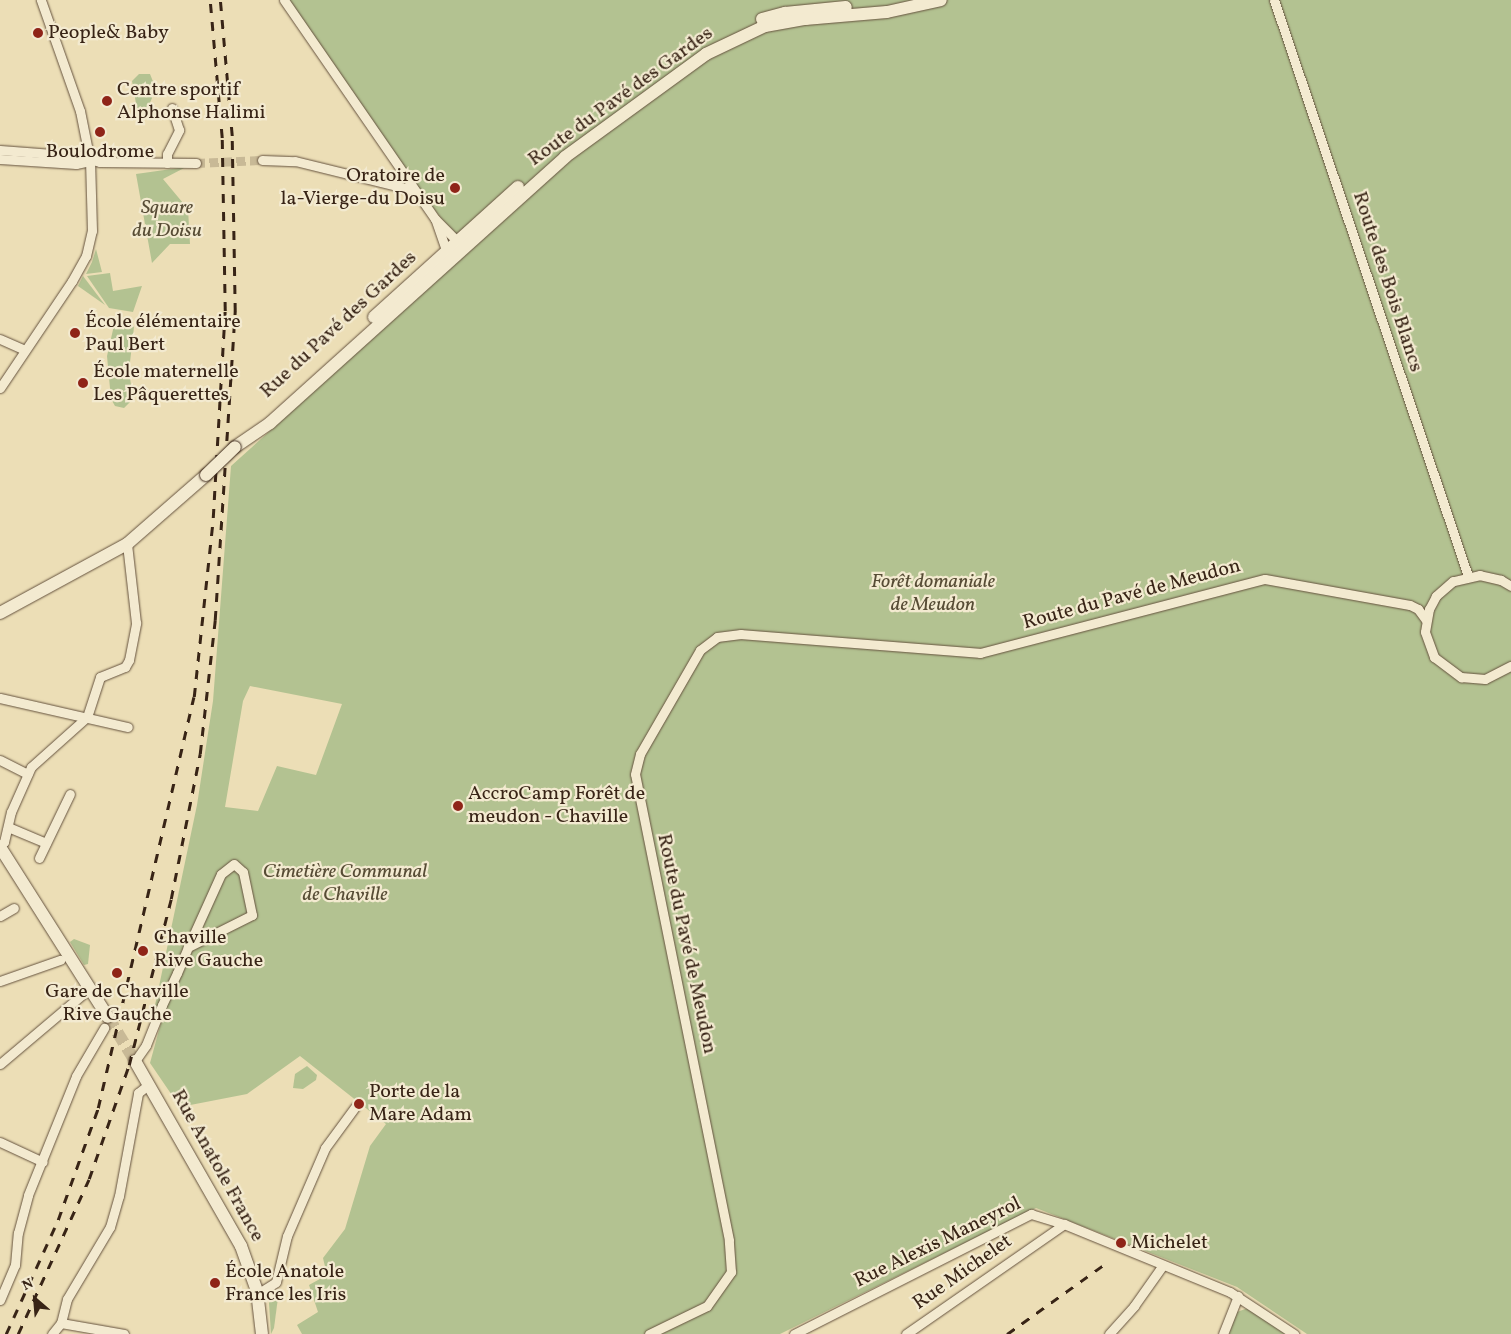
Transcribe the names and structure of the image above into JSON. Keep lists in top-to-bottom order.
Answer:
{
  "streets": {
    "main road": ["Route du Pavé des Gardes", "Rue du Pavé des Gardes", "Rue Anatole France"],
    "street": [
      "Route des Bois Blancs",
      "Route du Pavé de Meudon",
      "Rue Alexis Maneyrol",
      "Rue Michelet"
    ]
  },
  "crossings": [
    ["Route du Pavé des Gardes", "Rue du Pavé des Gardes"],
    ["Rue Alexis Maneyrol", "Rue Michelet"]
  ],
  "parks": ["Square du Doisu", "Forêt domaniale de Meudon", "Cimetière Communal de Chaville"],
  "places": [
    "People& Baby",
    "Centre sportif Alphonse Halimi",
    "Boulodrome",
    "Oratoire de la-Vierge-du Doisu",
    "École élémentaire Paul Bert",
    "École maternelle Les Pâquerettes",
    "AccroCamp Forêt de meudon - Chaville",
    "Chaville Rive Gauche",
    "Gare de Chaville Rive Gauche",
    "Porte de la Mare Adam",
    "Michelet",
    "École Anatole France les Iris"
  ],
  "north": "top left"
}
